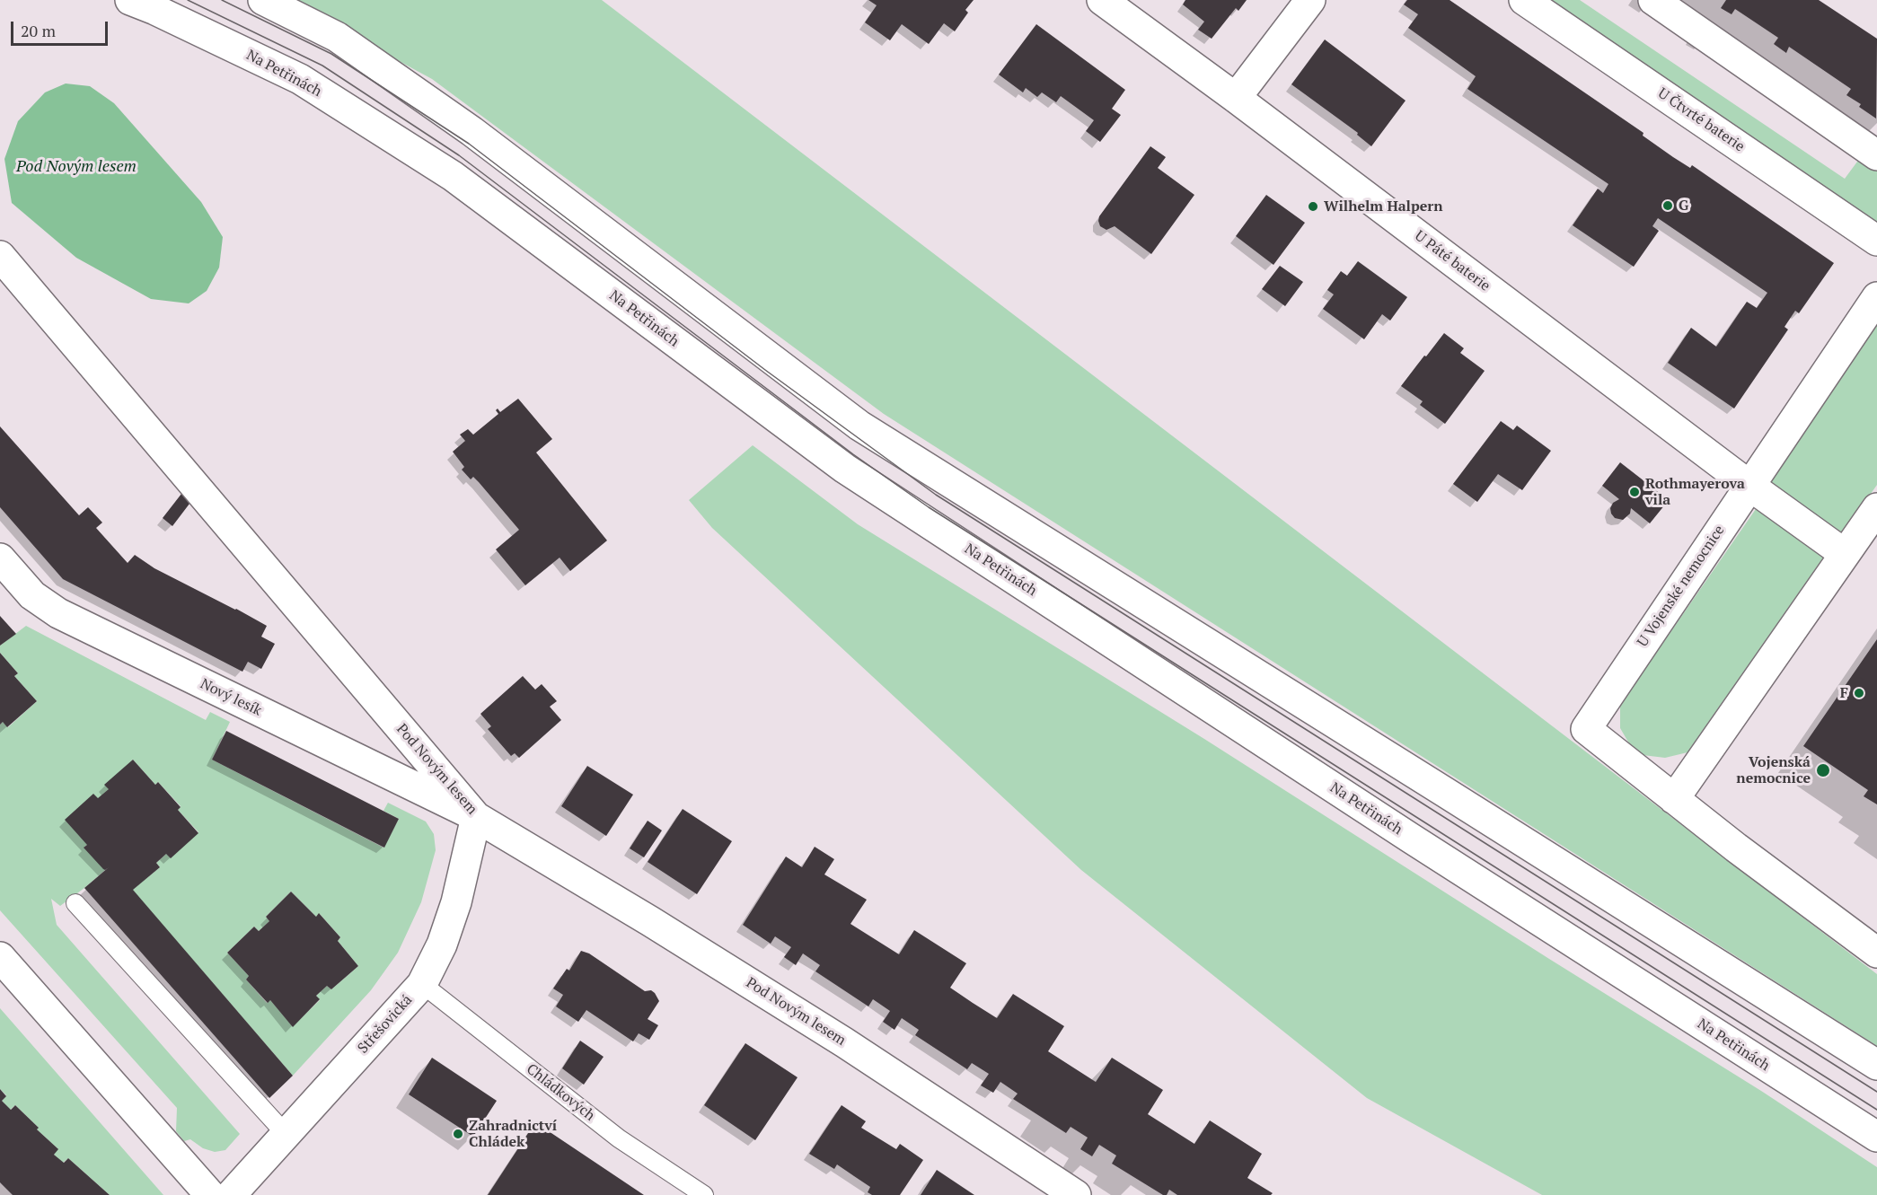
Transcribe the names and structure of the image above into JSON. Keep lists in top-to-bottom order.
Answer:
{
  "streets": {
    "street": [
      "Na Petřinách",
      "U Čtvrté baterie",
      "U Páté baterie",
      "U Vojenské nemocnice",
      "Nový lesík",
      "Pod Novým lesem",
      "Střešovická"
    ],
    "lane": ["Chládkových"]
  },
  "crossings": [
    ["U Páté baterie", "U Vojenské nemocnice"],
    ["Nový lesík", "Pod Novým lesem"],
    ["Nový lesík", "Střešovická"],
    ["Pod Novým lesem", "Střešovická"],
    ["Střešovická", "Chládkových"]
  ],
  "water": ["Pod Novým lesem"],
  "places": [
    "G",
    "Wilhelm Halpern",
    "Rothmayerova vila",
    "F",
    "Vojenská nemocnice",
    "Zahradnictví Chládek"
  ],
  "scale_bar": "20 m"
}
